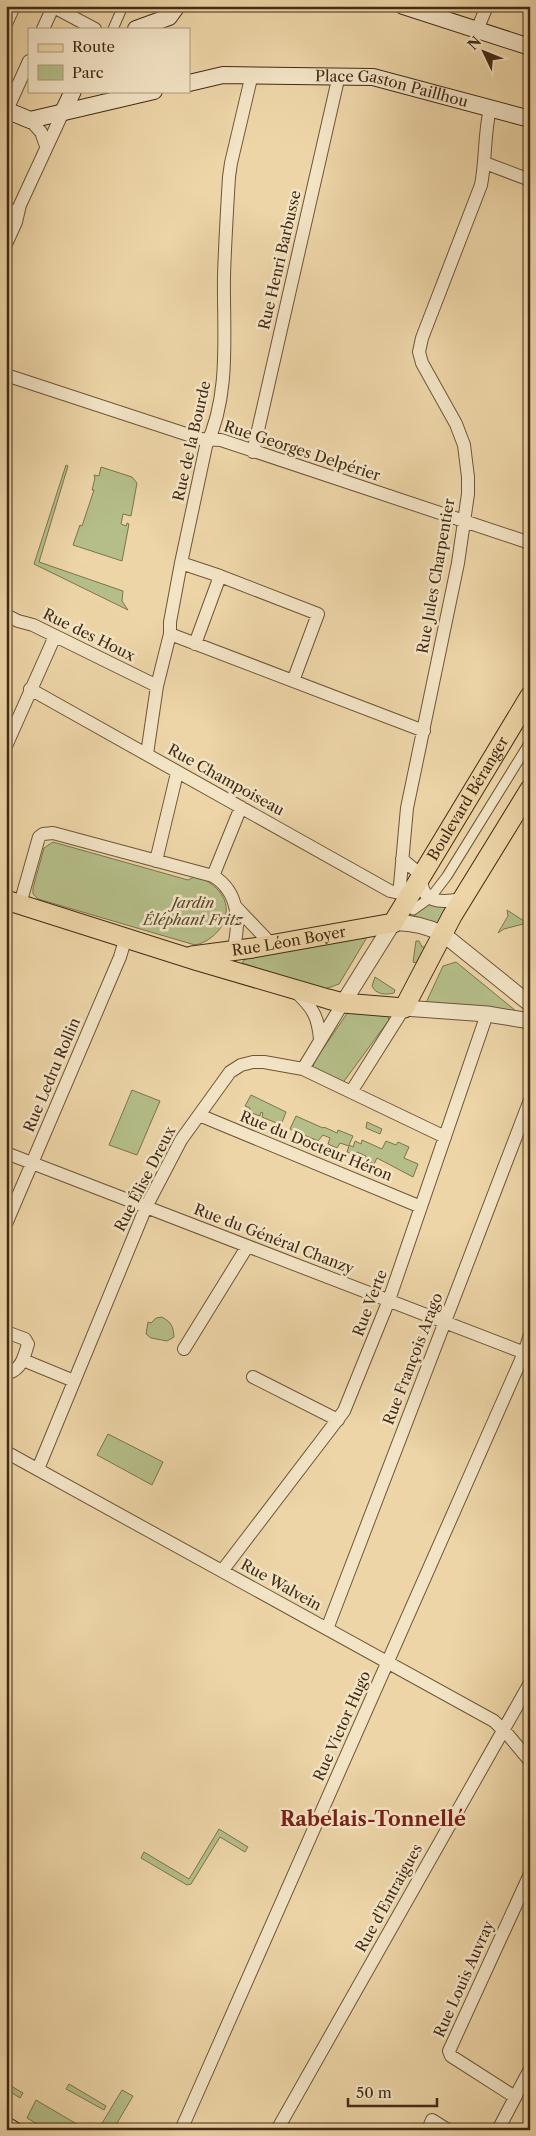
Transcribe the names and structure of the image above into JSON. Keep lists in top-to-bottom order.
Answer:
{
  "streets": {
    "main road": ["Place Gaston Paillhou", "Boulevard Béranger", "Rue Léon Boyer"],
    "street": [
      "Rue Henri Barbusse",
      "Rue de la Bourde",
      "Rue Georges Delpérier",
      "Rue Jules Charpentier",
      "Rue des Houx",
      "Rue Champoiseau",
      "Rue Ledru Rollin",
      "Rue du Docteur Héron",
      "Rue Élise Dreux",
      "Rue du Général Chanzy",
      "Rue Verte",
      "Rue François Arago",
      "Rue Walvein",
      "Rue Victor Hugo",
      "Rue d'Entraigues",
      "Rue Louis Auvray"
    ]
  },
  "crossings": [
    ["Place Gaston Paillhou", "Rue Henri Barbusse"],
    ["Place Gaston Paillhou", "Rue de la Bourde"],
    ["Place Gaston Paillhou", "Rue Jules Charpentier"],
    ["Rue Henri Barbusse", "Rue Georges Delpérier"],
    ["Rue de la Bourde", "Rue Georges Delpérier"],
    ["Rue de la Bourde", "Rue des Houx"],
    ["Rue de la Bourde", "Rue Champoiseau"],
    ["Rue Georges Delpérier", "Rue Jules Charpentier"],
    ["Rue Jules Charpentier", "Rue Champoiseau"],
    ["Rue Jules Charpentier", "Boulevard Béranger"],
    ["Rue Champoiseau", "Boulevard Béranger"],
    ["Boulevard Béranger", "Rue Léon Boyer"],
    ["Rue Léon Boyer", "Rue Ledru Rollin"],
    ["Rue Ledru Rollin", "Rue du Général Chanzy"],
    ["Rue du Docteur Héron", "Rue Élise Dreux"],
    ["Rue du Docteur Héron", "Rue Verte"],
    ["Rue Élise Dreux", "Rue du Général Chanzy"],
    ["Rue Élise Dreux", "Rue Verte"],
    ["Rue Élise Dreux", "Rue Walvein"],
    ["Rue du Général Chanzy", "Rue Verte"],
    ["Rue du Général Chanzy", "Rue François Arago"],
    ["Rue du Général Chanzy", "Rue Victor Hugo"],
    ["Rue Verte", "Rue Walvein"],
    ["Rue François Arago", "Rue Walvein"],
    ["Rue Walvein", "Rue Victor Hugo"],
    ["Rue Walvein", "Rue d'Entraigues"]
  ],
  "districts": ["Rabelais-Tonnellé"],
  "parks": ["Jardin Éléphant Fritz"],
  "legend": ["Route", "Parc"],
  "scale_bar": "50 m",
  "north": "top left"
}
